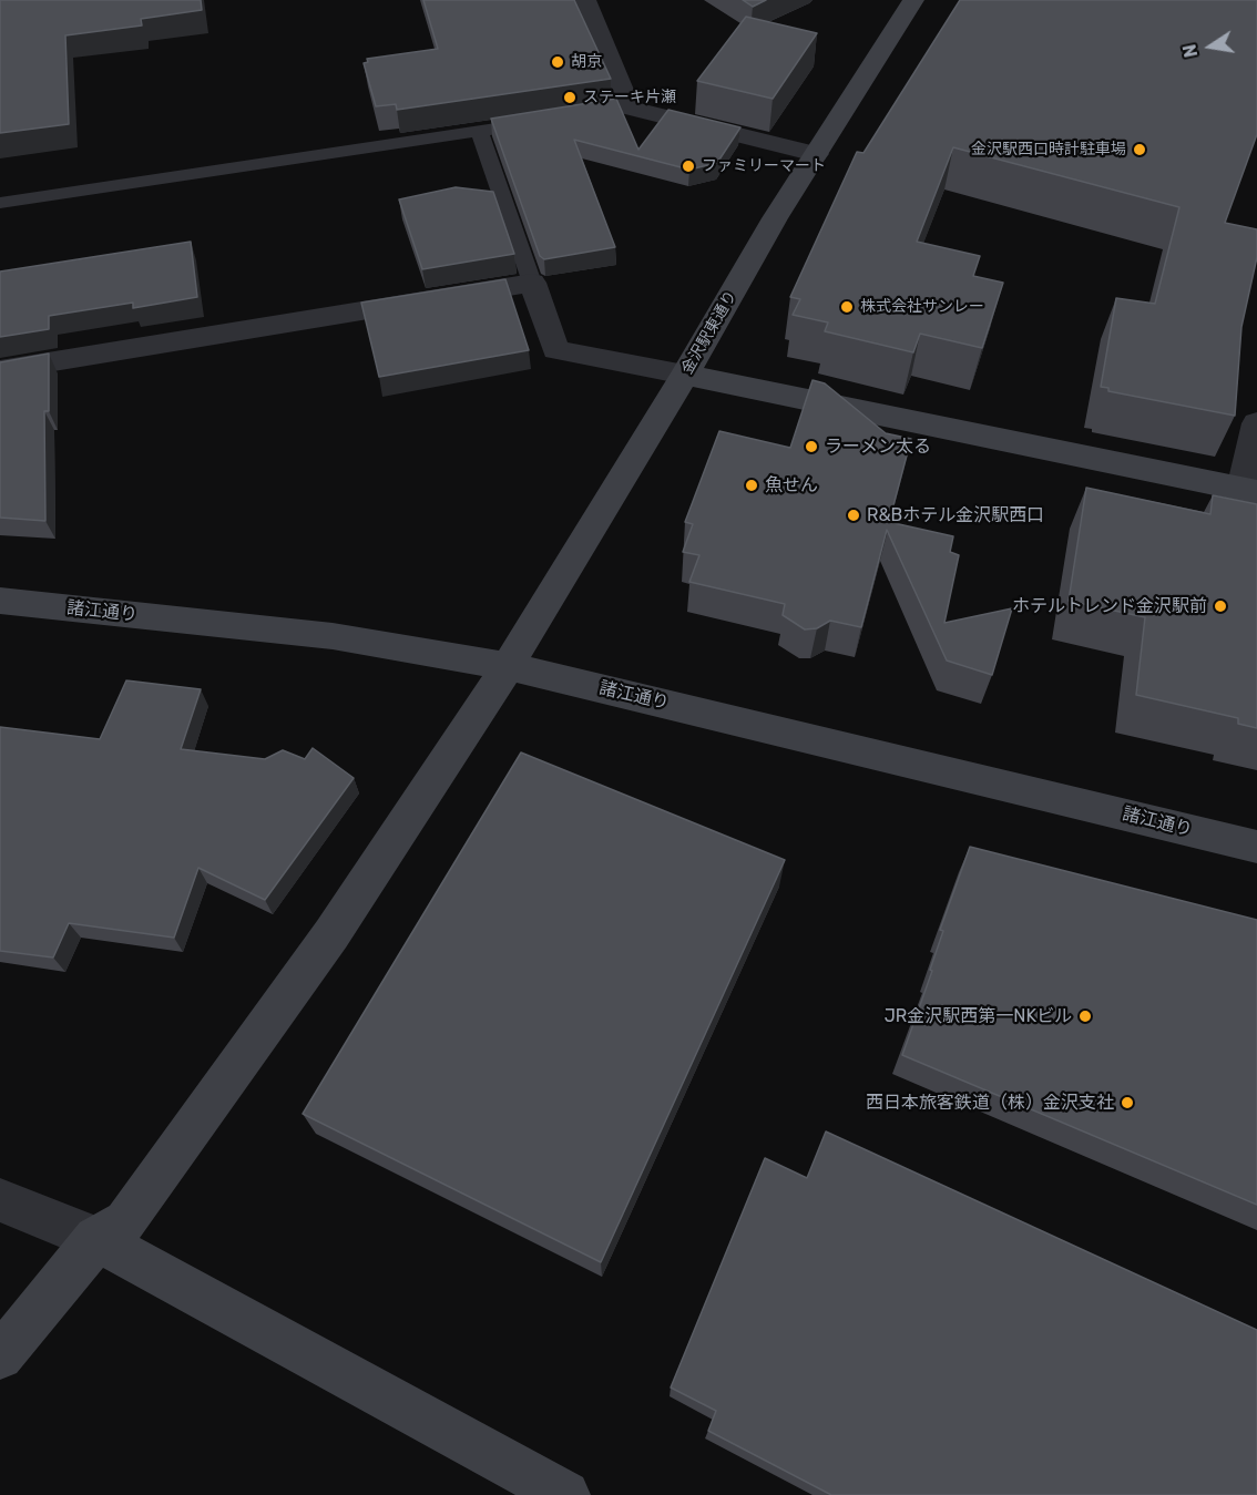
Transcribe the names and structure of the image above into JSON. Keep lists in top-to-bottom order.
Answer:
{
  "streets": {
    "street": ["金沢駅東通り", "諸江通り"]
  },
  "crossings": [
    ["金沢駅東通り", "諸江通り"]
  ],
  "places": [
    "胡京",
    "ステーキ片瀬",
    "金沢駅西口時計駐車場",
    "ファミリーマート",
    "株式会社サンレー",
    "ラーメン太る",
    "魚せん",
    "R&Bホテル金沢駅西口",
    "ホテルトレンド金沢駅前",
    "JR金沢駅西第一NKビル",
    "西日本旅客鉄道（株）金沢支社"
  ],
  "north": "left"
}
